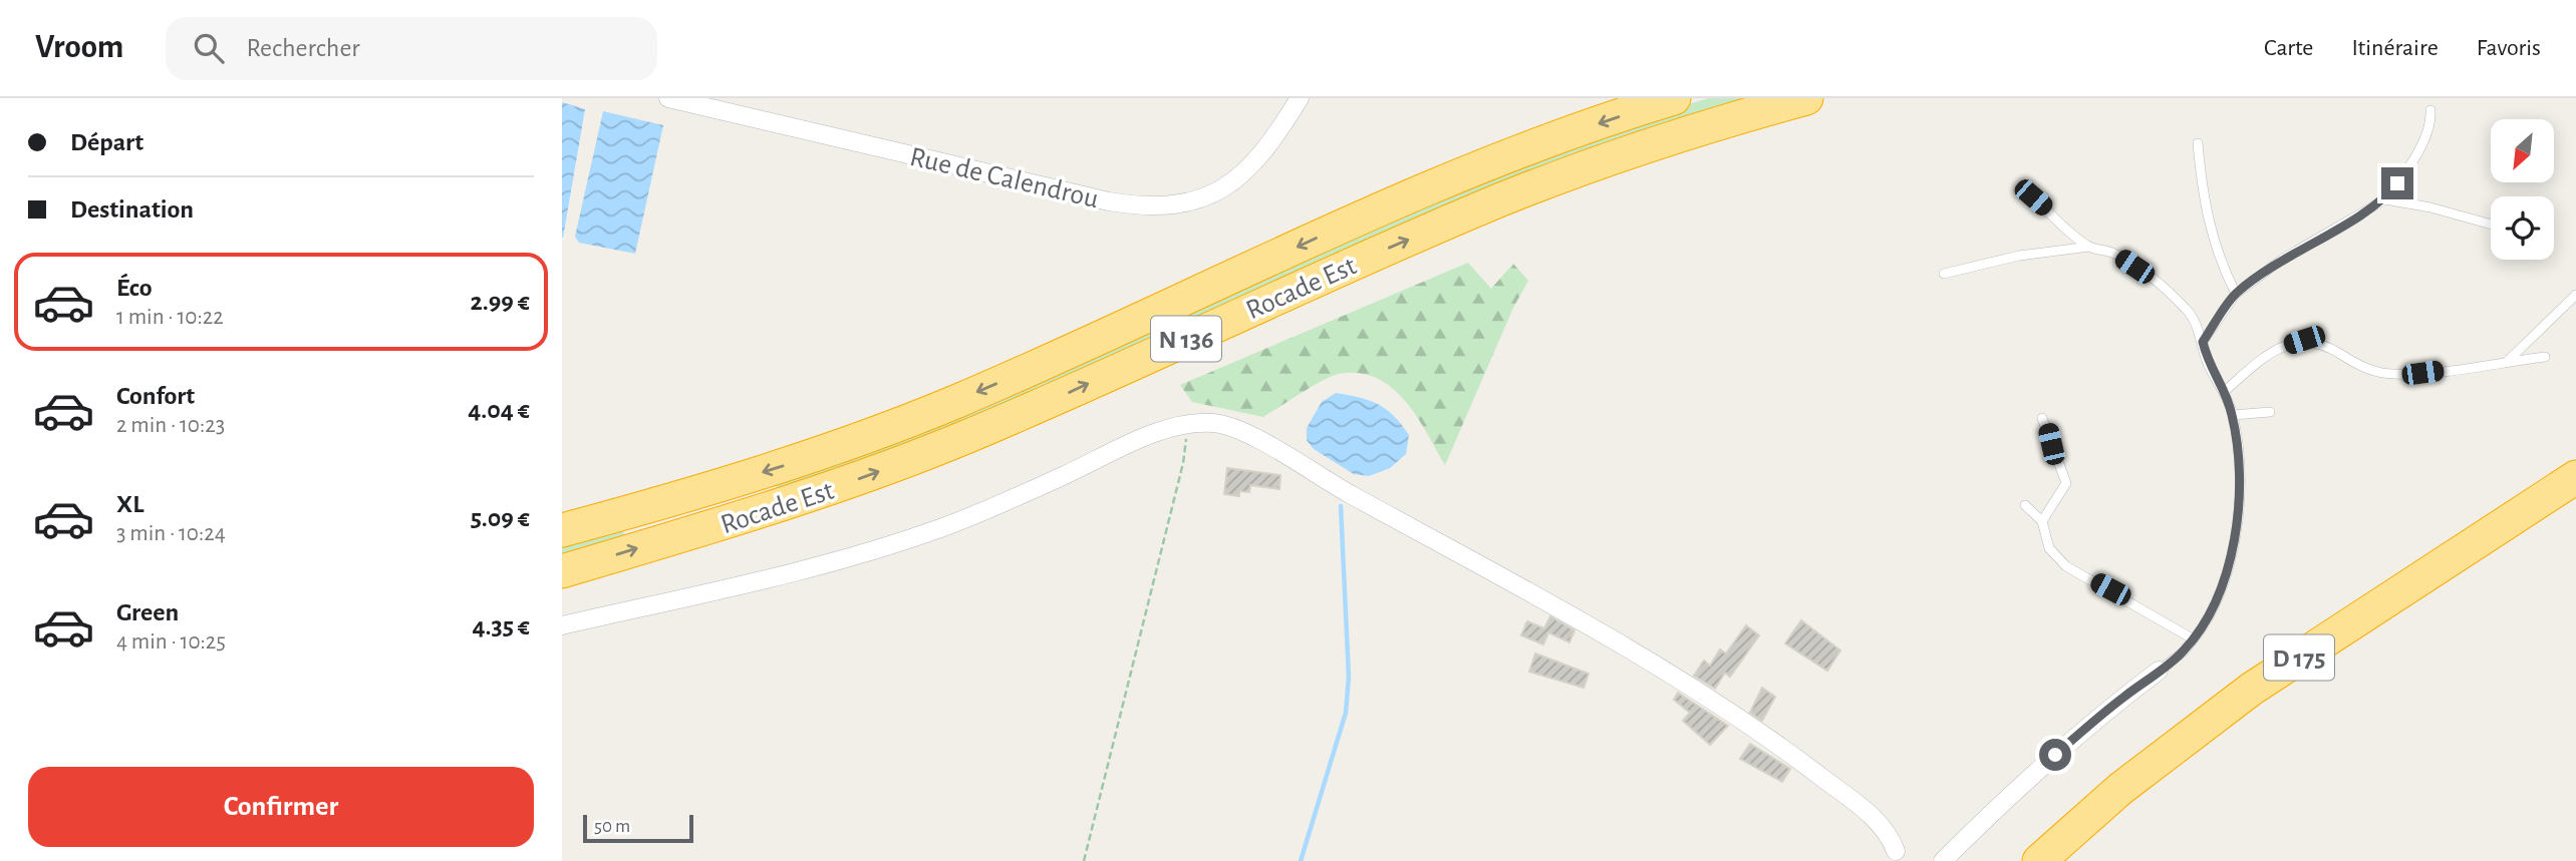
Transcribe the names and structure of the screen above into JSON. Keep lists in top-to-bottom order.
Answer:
{
  "streets": {
    "highway": ["Rocade Est", "N 136", "D 175"],
    "street": ["Rue de Calendrou"]
  },
  "scale_bar": "50 m",
  "north": "bottom left",
  "page": {
    "header": "Vroom",
    "search": "Rechercher",
    "nav": ["Carte", "Itinéraire", "Favoris"],
    "banner": ["Départ", "Destination"],
    "list": [
      {
        "name": "Éco",
        "note": "1 min · 10:22",
        "value": "2.99 €"
      },
      {
        "name": "Confort",
        "note": "2 min · 10:23",
        "value": "4.04 €"
      },
      {
        "name": "XL",
        "note": "3 min · 10:24",
        "value": "5.09 €"
      },
      {
        "name": "Green",
        "note": "4 min · 10:25",
        "value": "4.35 €"
      }
    ],
    "buttons": "Confirmer",
    "scale": "50 m"
  }
}
